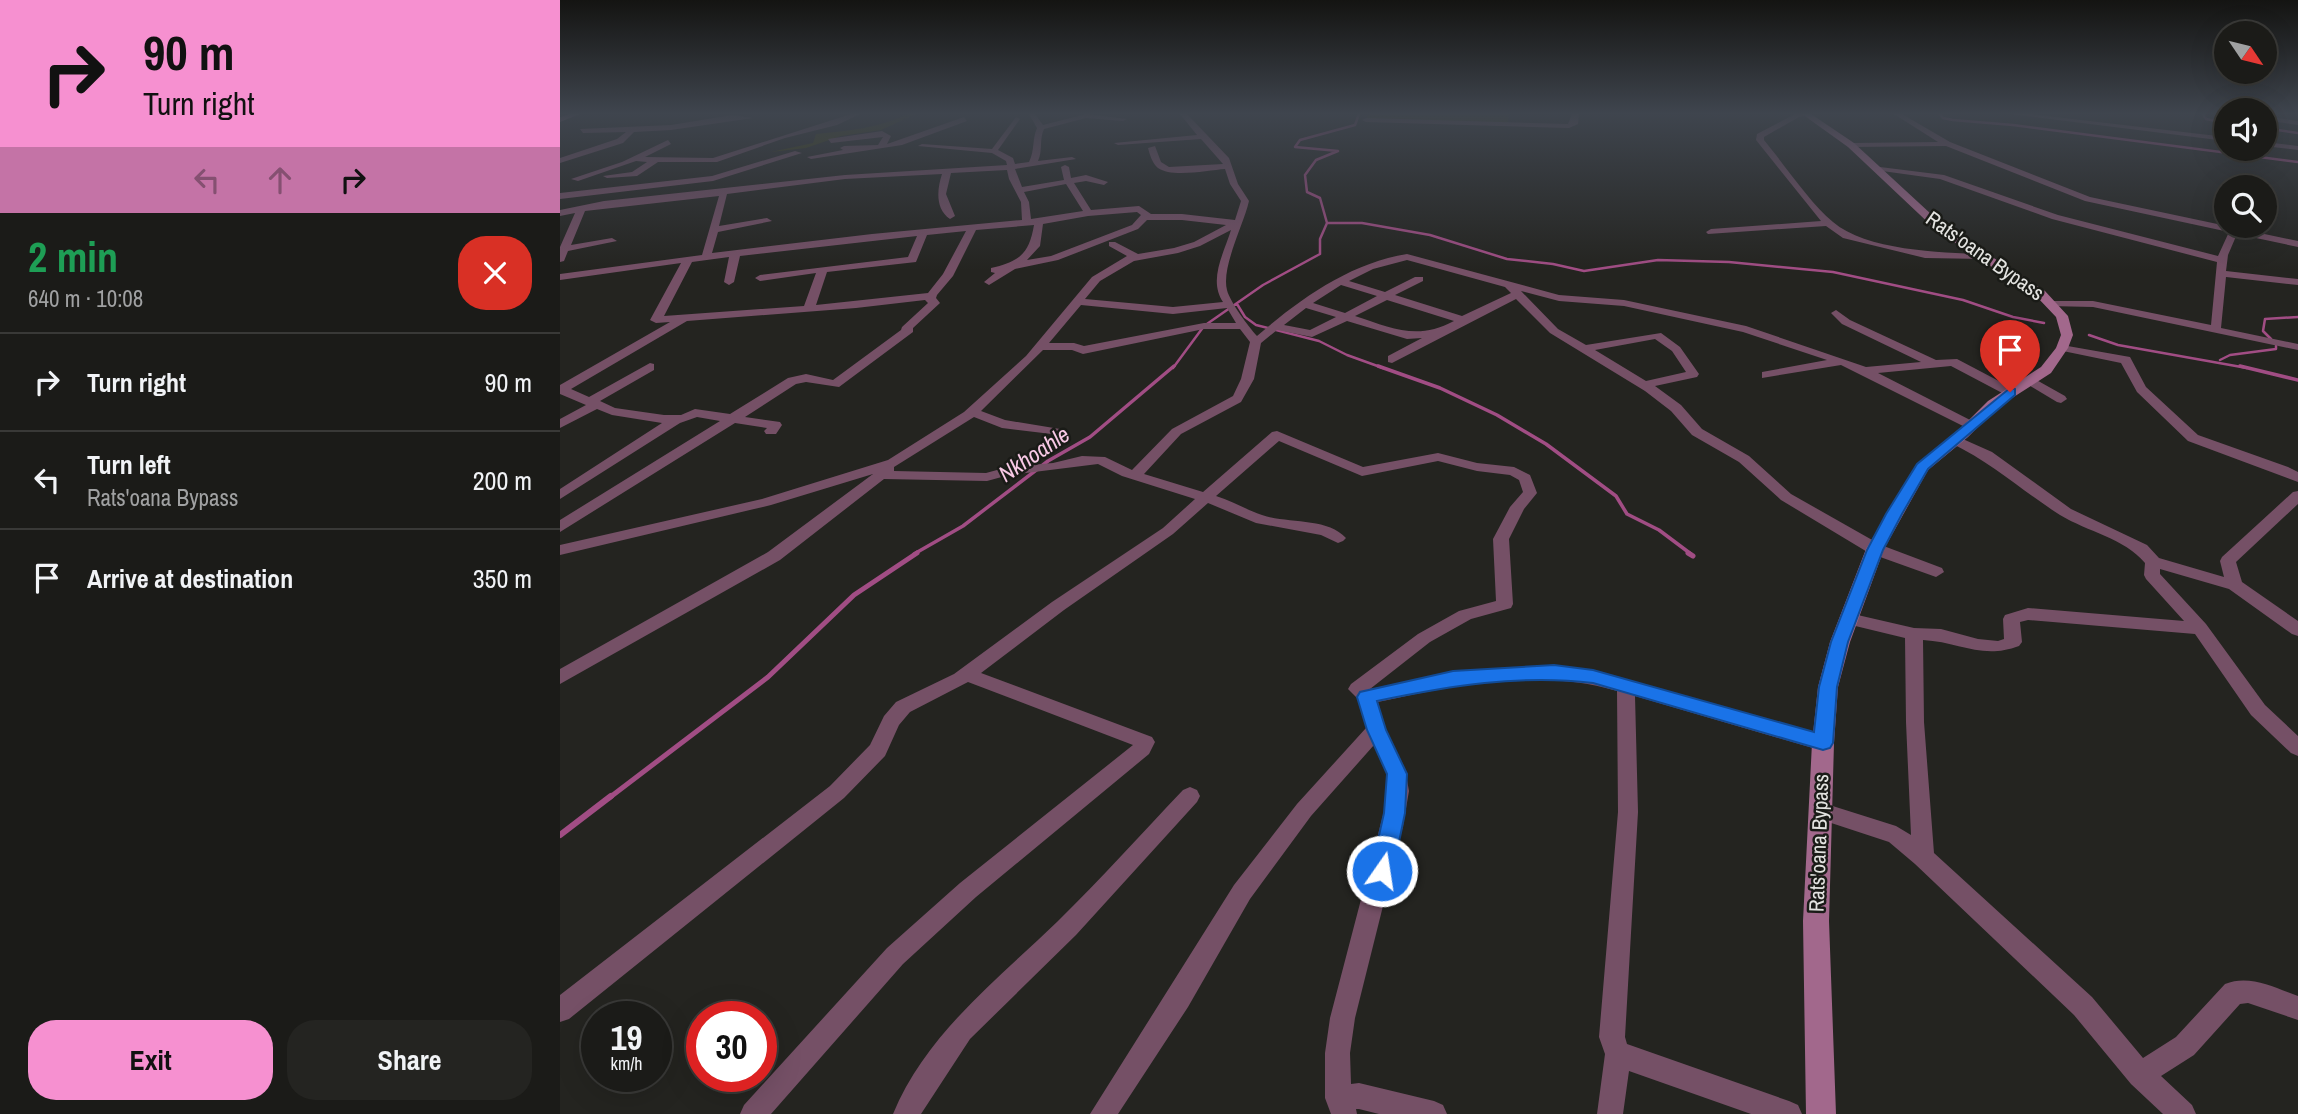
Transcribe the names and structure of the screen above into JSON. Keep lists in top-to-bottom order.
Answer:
{
  "streets": {
    "street": ["Rats'oana Bypass"]
  },
  "water": ["Nkhoahle"],
  "north": "bottom right",
  "page": {
    "turn": ["90 m", "Turn right"],
    "heading": ["2 min", "640 m · 10:08"],
    "list": [
      {
        "name": "Turn right",
        "value": "90 m"
      },
      {
        "name": "Turn left",
        "note": "Rats'oana Bypass",
        "value": "200 m"
      },
      {
        "name": "Arrive at destination",
        "value": "350 m"
      }
    ],
    "speed": "19 km/h",
    "limit": "30",
    "buttons": ["Exit", "Share"]
  }
}
